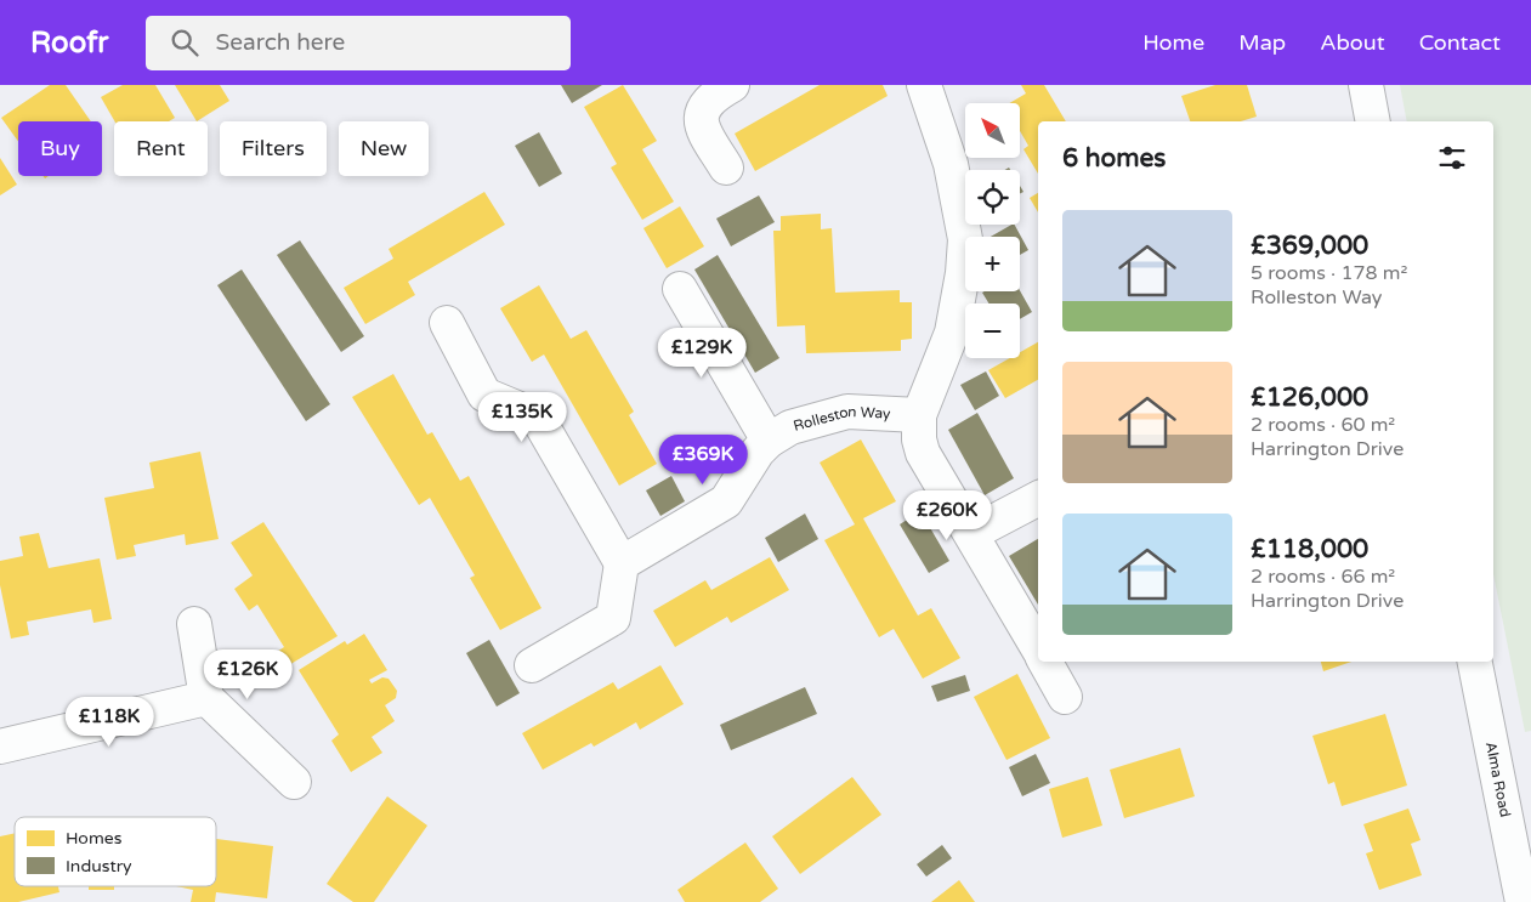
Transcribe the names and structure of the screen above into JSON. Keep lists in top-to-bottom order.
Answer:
{
  "streets": {
    "street": ["Rolleston Way", "Alma Road"]
  },
  "legend": ["Homes", "Industry"],
  "north": "top left",
  "page": {
    "header": "Roofr",
    "search": "Search here",
    "nav": [
      "Home",
      "Map",
      "About",
      "Contact"
    ],
    "map_buttons": ["+", "−"],
    "chip": [
      "Buy",
      "Rent",
      "Filters",
      "New"
    ],
    "heading": "6 homes",
    "list": [
      {
        "name": "£369,000",
        "note": "5 rooms · 178 m² · Rolleston Way"
      },
      {
        "name": "£126,000",
        "note": "2 rooms · 60 m² · Harrington Drive"
      },
      {
        "name": "£118,000",
        "note": "2 rooms · 66 m² · Harrington Drive"
      }
    ],
    "price": [
      "£129K",
      "£135K",
      "£369K",
      "£260K",
      "£126K",
      "£118K"
    ]
  }
}
